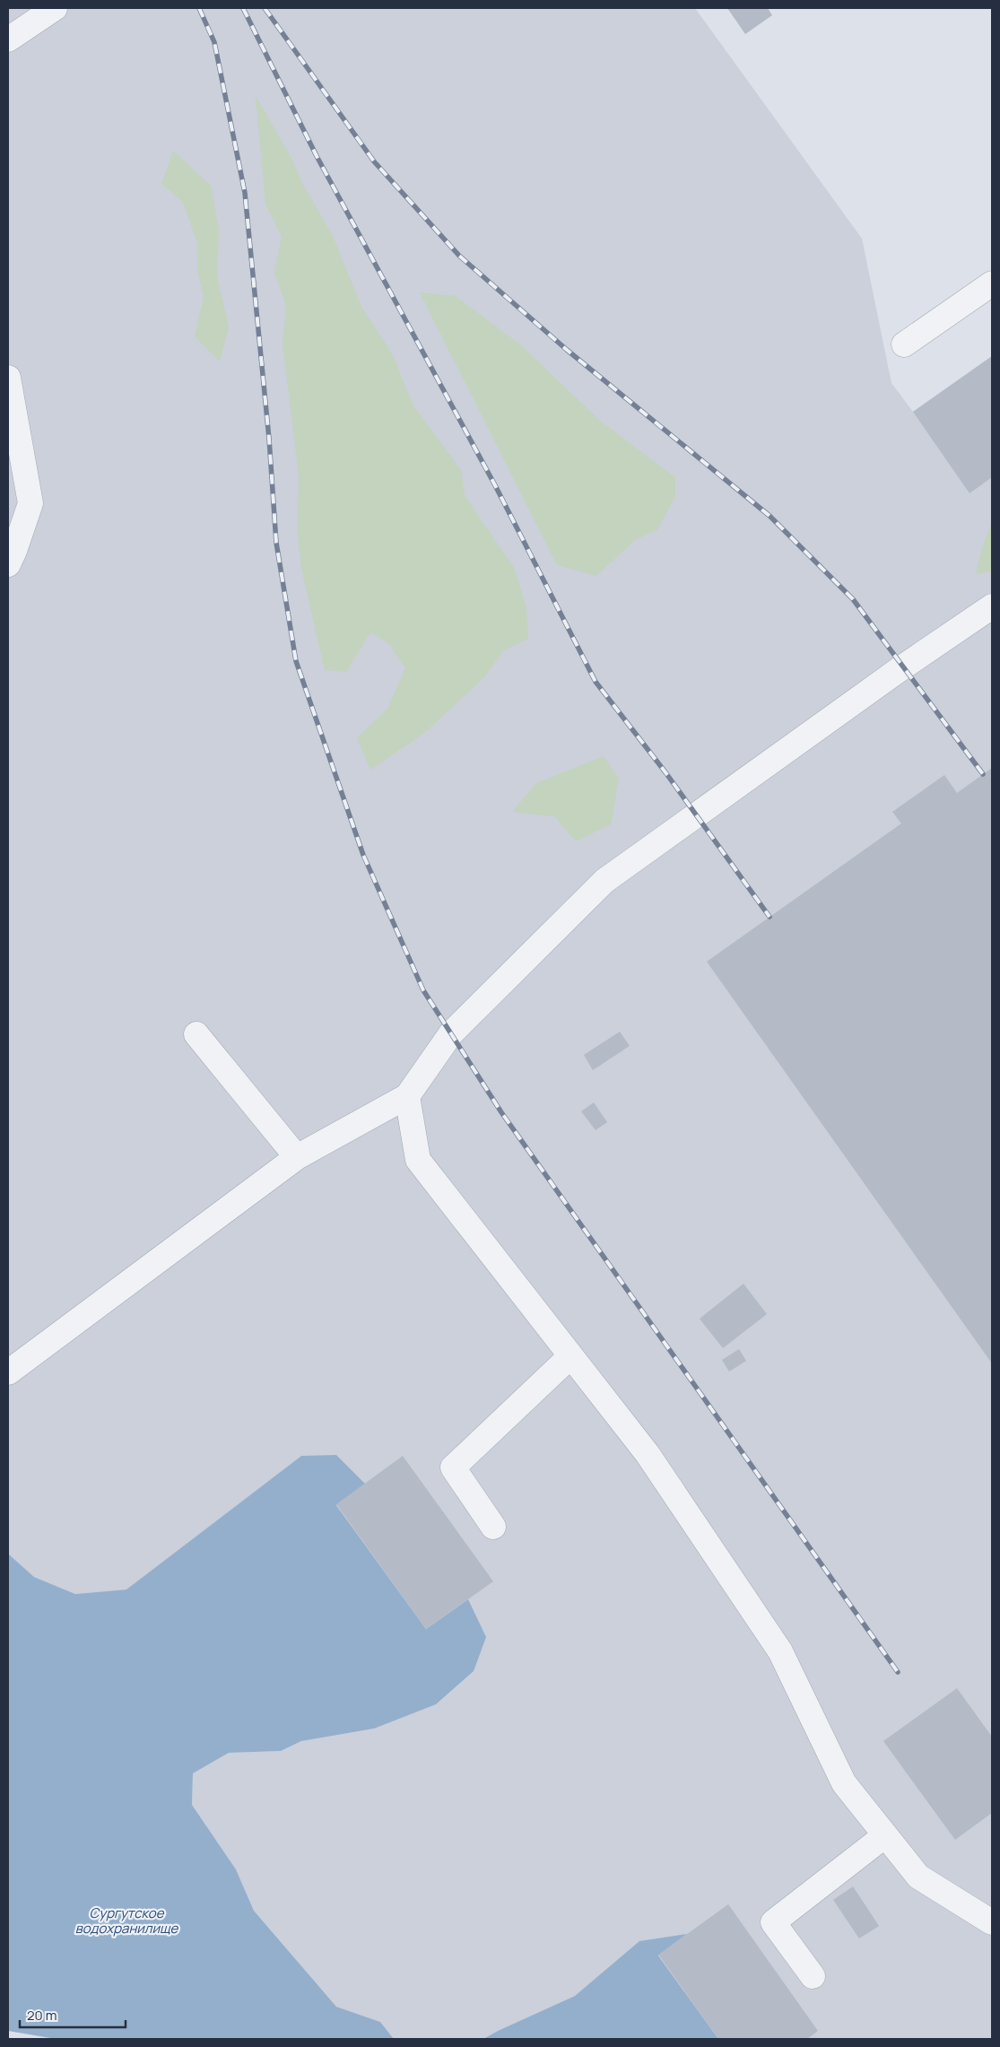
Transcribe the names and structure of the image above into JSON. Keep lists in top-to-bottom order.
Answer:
{
  "water": ["Сургутское водохранилище"],
  "scale_bar": "20 m"
}
